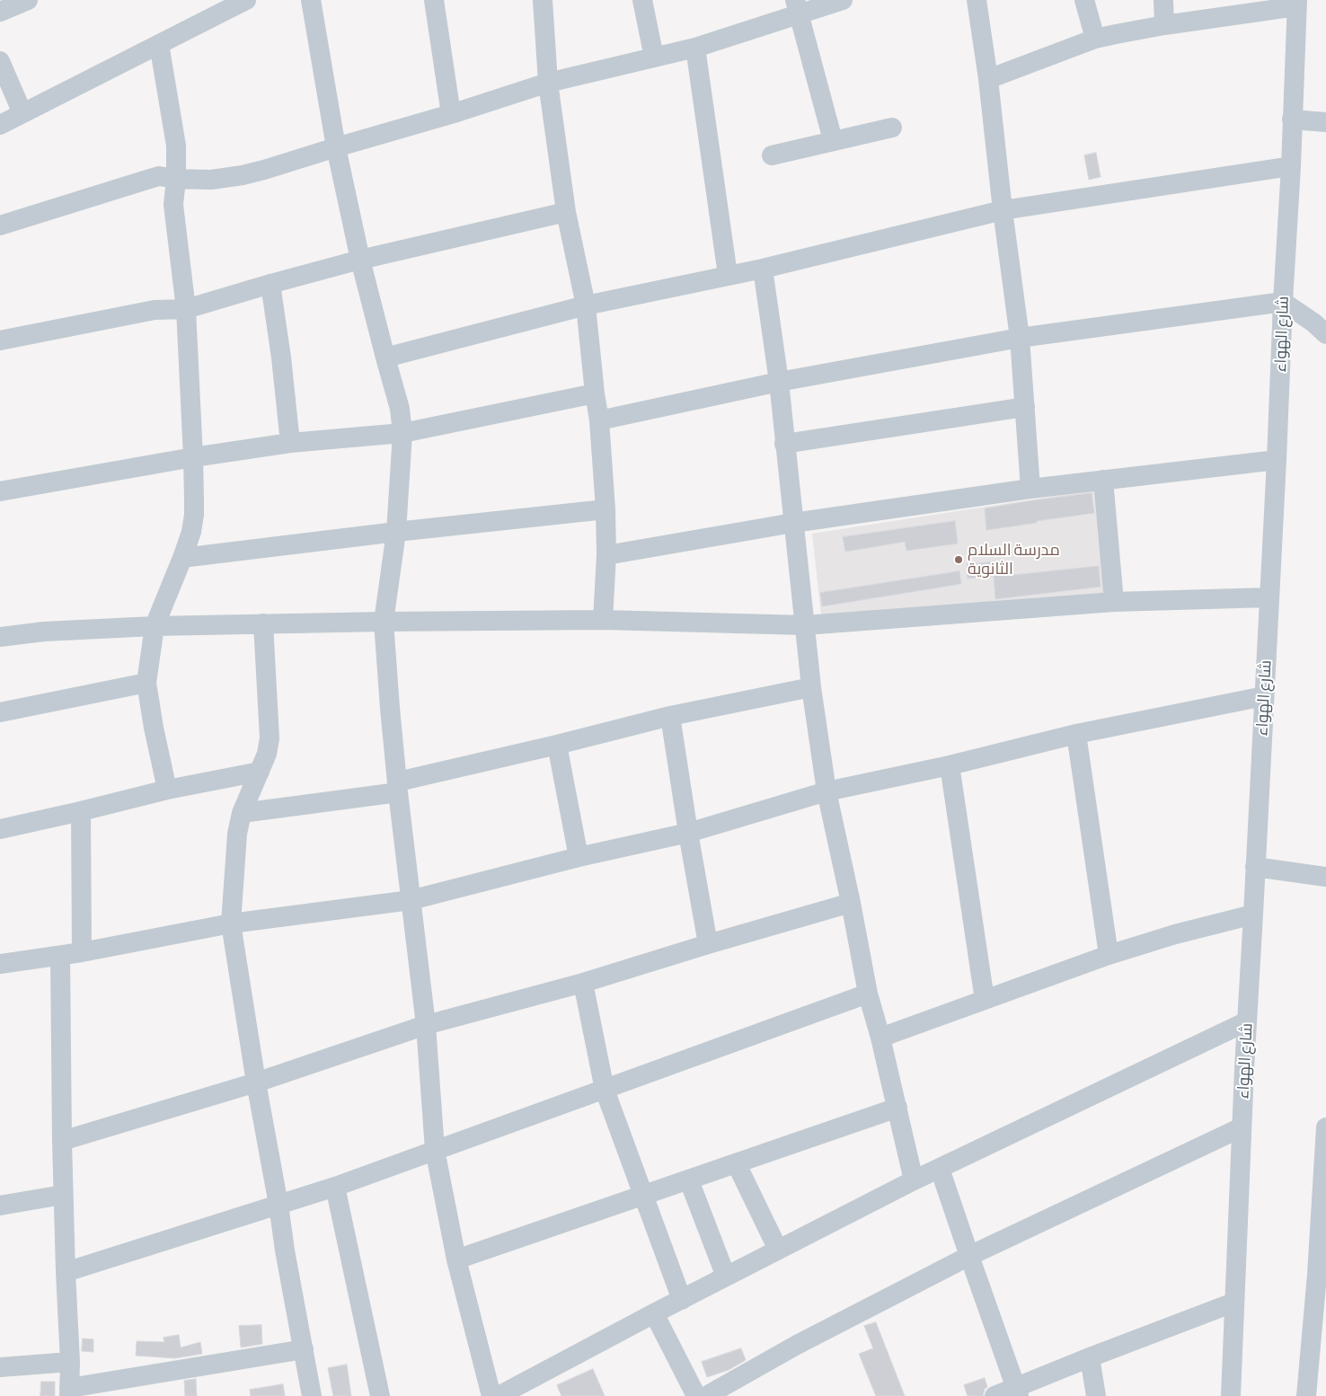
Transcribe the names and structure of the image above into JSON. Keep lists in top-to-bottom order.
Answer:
{
  "streets": {
    "street": ["شارع الهواء"]
  },
  "places": ["مدرسة السلام الثانوية"]
}
